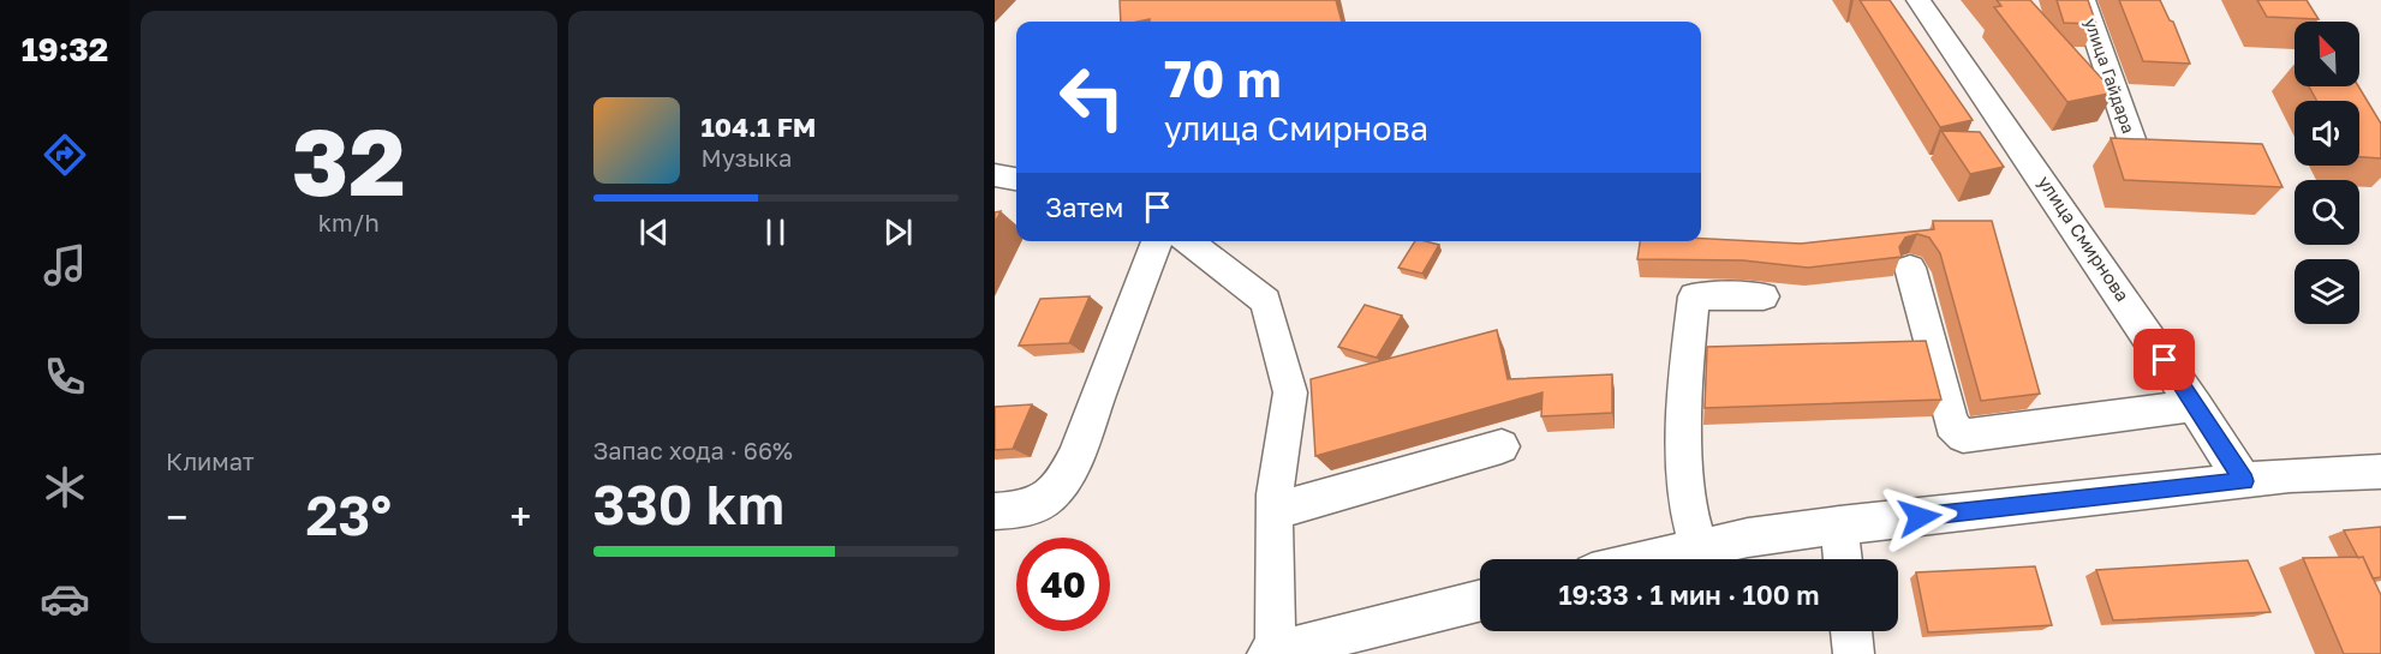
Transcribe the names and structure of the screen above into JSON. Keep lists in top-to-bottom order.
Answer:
{
  "streets": {
    "street": ["улица Гайдара", "улица Смирнова"]
  },
  "north": "top left",
  "page": {
    "tabs": "19:32",
    "tile": [
      ["32", "km/h"],
      "Климат",
      ["Запас хода · 66%", "330 km"]
    ],
    "turn": ["70 m", "улица Смирнова"],
    "song": ["104.1 FM", "Музыка"],
    "then": "Затем",
    "heat": ["−", "23°", "+"],
    "limit": "40",
    "trip": "19:33 · 1 мин · 100 m"
  }
}
